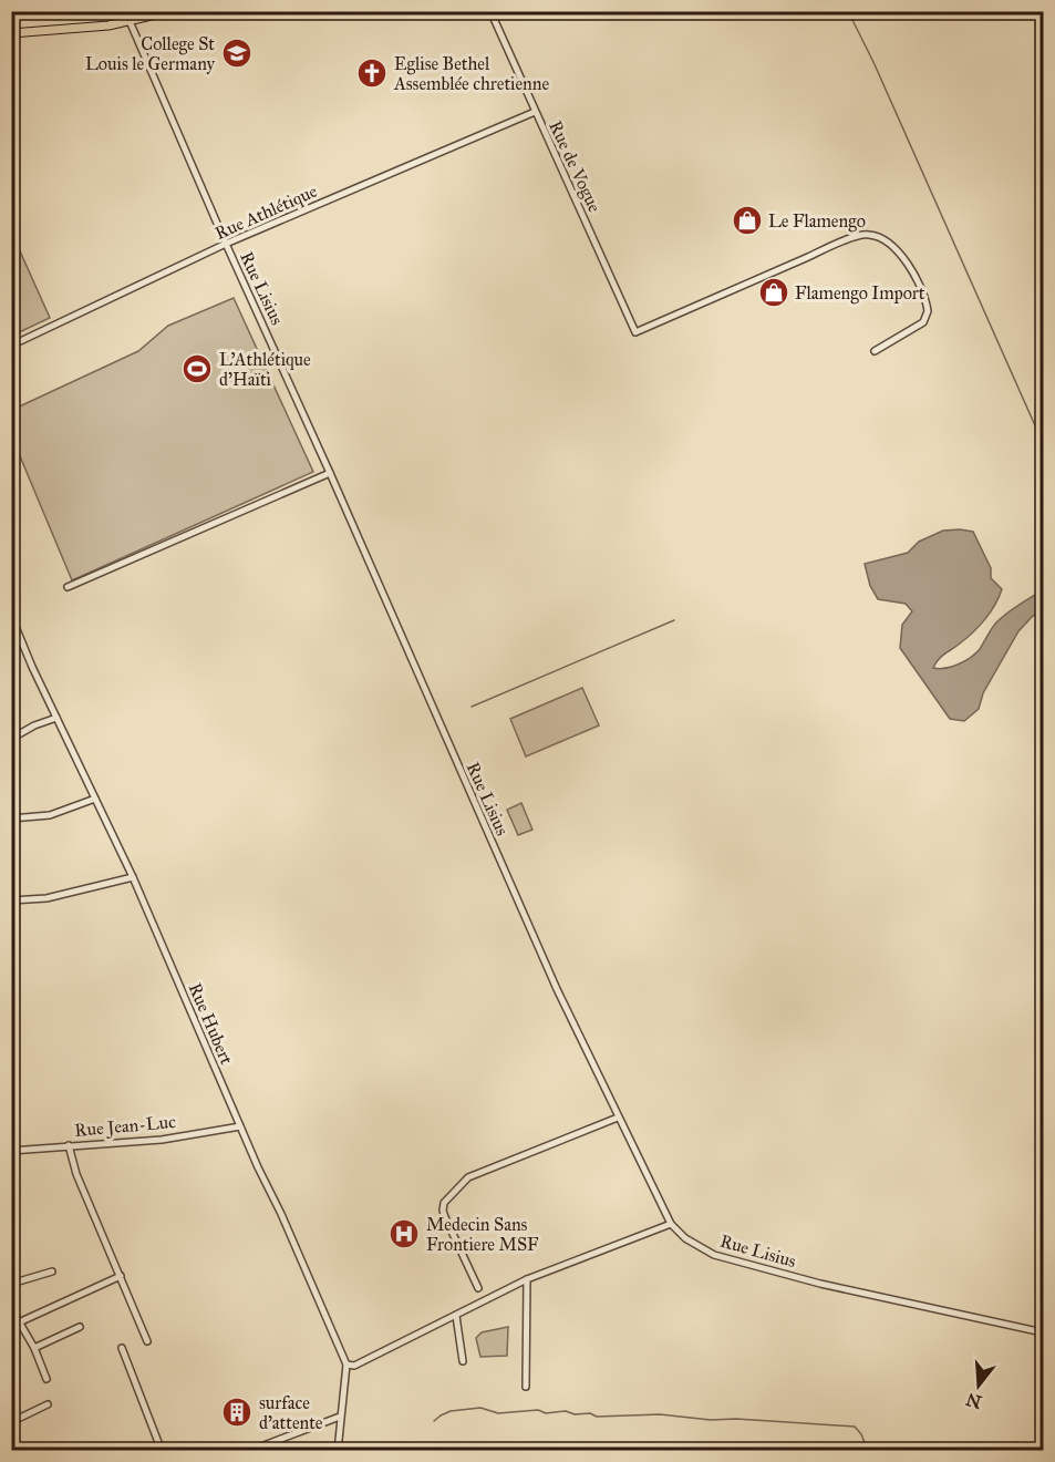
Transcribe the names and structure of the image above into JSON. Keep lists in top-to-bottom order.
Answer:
{
  "streets": {
    "street": [
      "Rue de Vogue",
      "Rue Athlétique",
      "Rue Lisius",
      "Rue Hubert",
      "Rue Jean-Luc"
    ]
  },
  "crossings": [
    ["Rue de Vogue", "Rue Athlétique"],
    ["Rue Athlétique", "Rue Lisius"],
    ["Rue Hubert", "Rue Jean-Luc"]
  ],
  "places": {
    "school or university": ["College St Louis le Germany"],
    "church": ["Eglise Bethel Assemblée chretienne"],
    "shop": ["Le Flamengo", "Flamengo Import"],
    "sports": ["L'Athlétique d'Haïti"],
    "hospital": ["Medecin Sans Frontiere MSF"],
    "building": ["surface d'attente"]
  },
  "north": "bottom"
}
